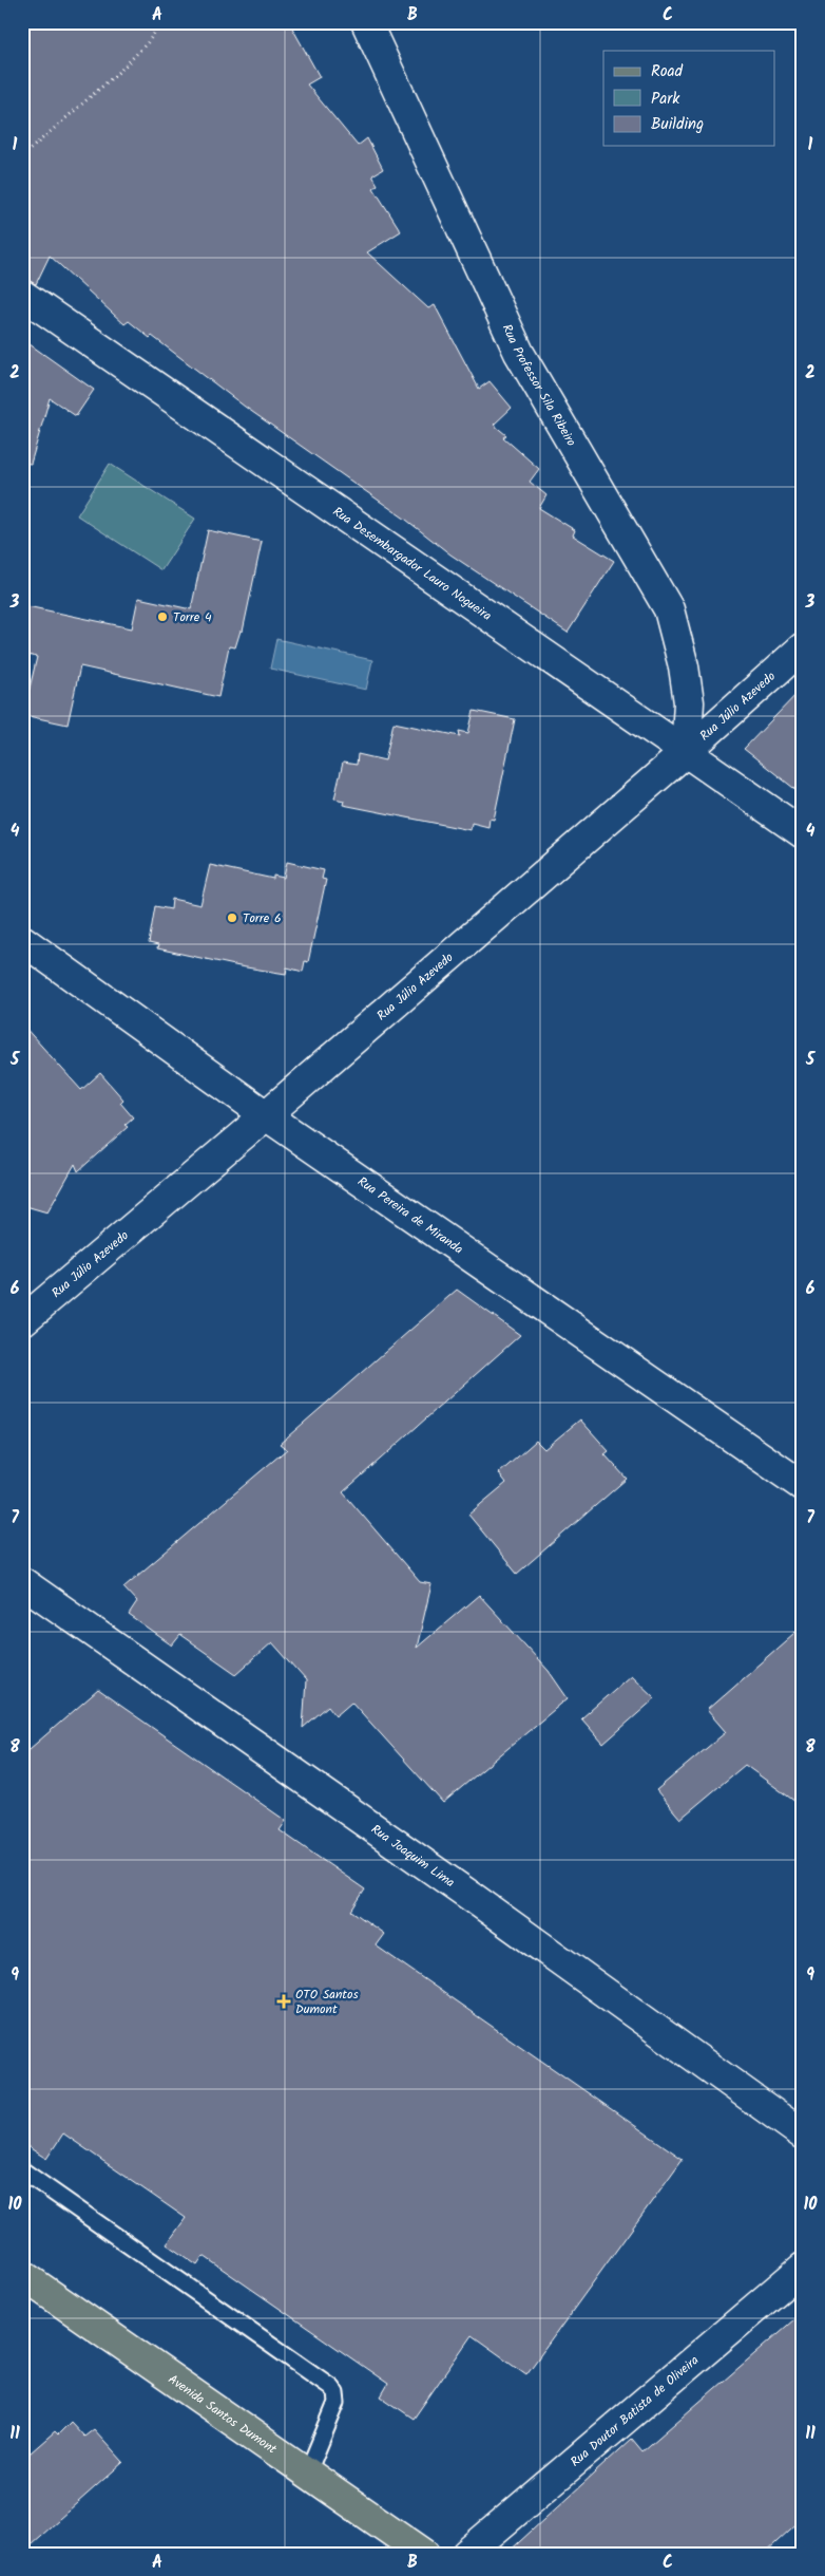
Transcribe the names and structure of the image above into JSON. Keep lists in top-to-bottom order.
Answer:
{
  "streets": {
    "main road": ["Avenida Santos Dumont"],
    "street": [
      "Rua Professor Sila Ribeiro",
      "Rua Desembargador Lauro Nogueira",
      "Rua Júlio Azevedo",
      "Rua Pereira de Miranda",
      "Rua Joaquim Lima",
      "Rua Doutor Batista de Oliveira"
    ]
  },
  "crossings": [
    ["Rua Professor Sila Ribeiro", "Rua Desembargador Lauro Nogueira"],
    ["Rua Professor Sila Ribeiro", "Rua Júlio Azevedo"],
    ["Rua Desembargador Lauro Nogueira", "Rua Júlio Azevedo"],
    ["Rua Júlio Azevedo", "Rua Pereira de Miranda"]
  ],
  "places": {
    "other": ["Torre 4", "Torre 6"],
    "health": ["OTO Santos Dumont"]
  },
  "legend": ["Road", "Park", "Building"],
  "grid": {
    "columns": ["A", "B", "C"],
    "rows": [
      "1",
      "2",
      "3",
      "4",
      "5",
      "6",
      "7",
      "8",
      "9",
      "10",
      "11"
    ]
  }
}
